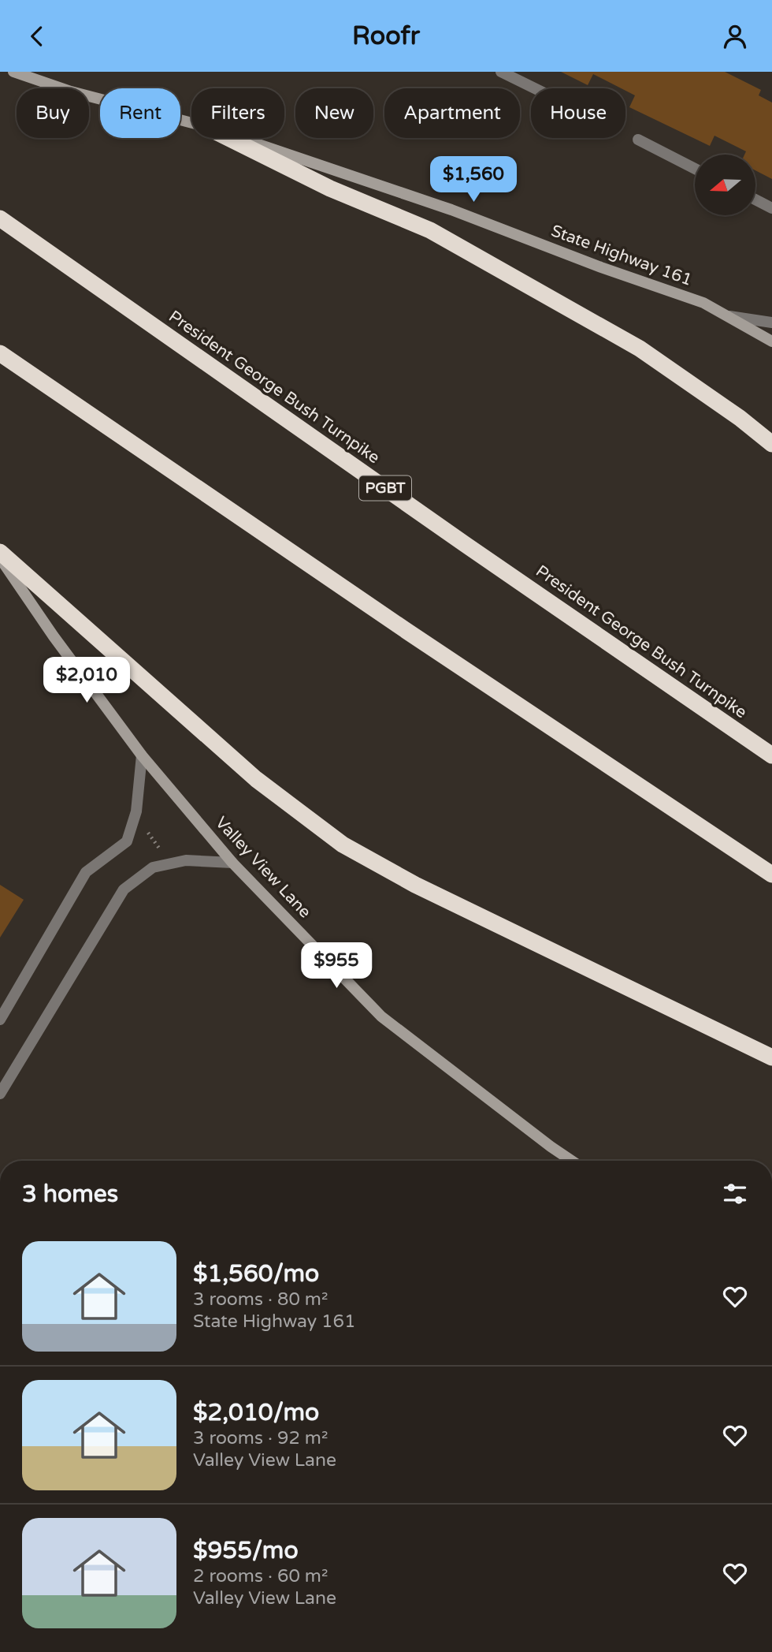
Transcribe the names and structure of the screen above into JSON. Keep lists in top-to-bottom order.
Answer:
{
  "streets": {
    "highway": ["President George Bush Turnpike", "PGBT"],
    "main road": ["State Highway 161", "Valley View Lane"]
  },
  "north": "left",
  "page": {
    "header": "Roofr",
    "chip": [
      "Buy",
      "Rent",
      "Filters",
      "New",
      "Apartment",
      "House"
    ],
    "price": ["$1,560", "$2,010", "$955"],
    "heading": "3 homes",
    "list": [
      {
        "name": "$1,560/mo",
        "note": "3 rooms · 80 m² · State Highway 161"
      },
      {
        "name": "$2,010/mo",
        "note": "3 rooms · 92 m² · Valley View Lane"
      },
      {
        "name": "$955/mo",
        "note": "2 rooms · 60 m² · Valley View Lane"
      }
    ]
  }
}
